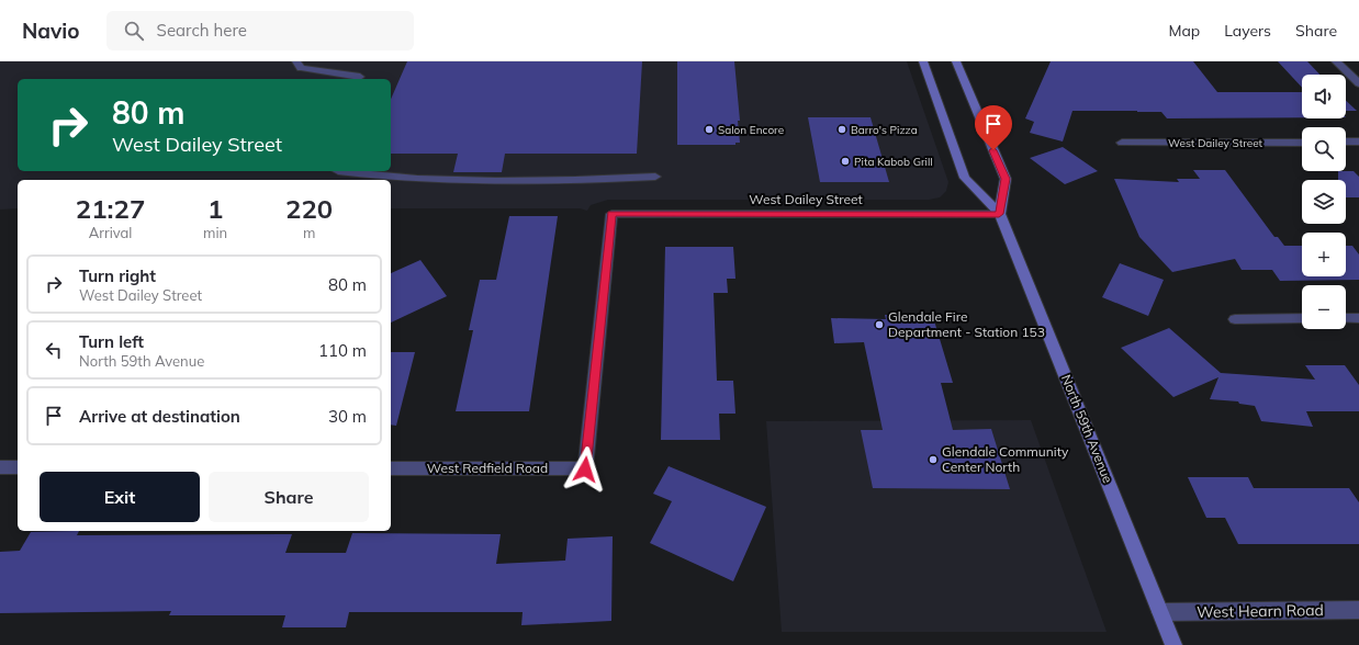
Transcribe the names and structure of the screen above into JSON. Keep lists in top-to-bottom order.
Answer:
{
  "streets": {
    "main road": ["North 59th Avenue"],
    "street": ["West Dailey Street", "West Redfield Road", "West Hearn Road"]
  },
  "crossings": [
    ["West Dailey Street", "North 59th Avenue"],
    ["West Dailey Street", "West Redfield Road"],
    ["North 59th Avenue", "West Hearn Road"]
  ],
  "places": [
    "Salon Encore",
    "Barro's Pizza",
    "Pita Kabob Grill",
    "Glendale Fire Department - Station 153",
    "Glendale Community Center North"
  ],
  "page": {
    "header": "Navio",
    "search": "Search here",
    "nav": ["Map", "Layers", "Share"],
    "map_buttons": ["+", "−"],
    "turn": ["80 m", "West Dailey Street"],
    "eta": [
      "21:27",
      "Arrival",
      "1",
      "min",
      "220",
      "m"
    ],
    "list": [
      {
        "name": "Turn right",
        "note": "West Dailey Street",
        "value": "80 m"
      },
      {
        "name": "Turn left",
        "note": "North 59th Avenue",
        "value": "110 m"
      },
      {
        "name": "Arrive at destination",
        "value": "30 m"
      }
    ],
    "buttons": ["Exit", "Share"]
  }
}
